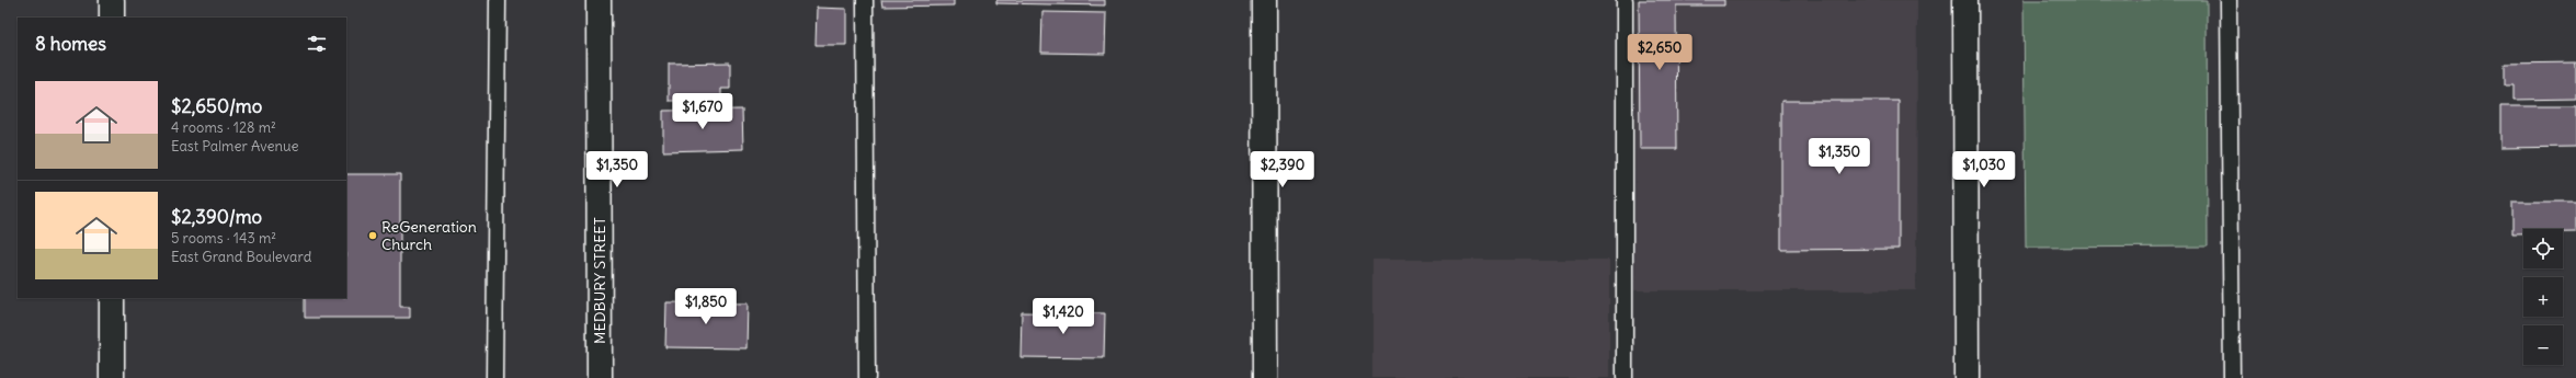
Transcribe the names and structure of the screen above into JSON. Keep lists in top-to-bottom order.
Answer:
{
  "streets": {
    "street": ["MEDBURY STREET"]
  },
  "places": ["ReGeneration Church"],
  "page": {
    "heading": "8 homes",
    "price": [
      "$2,650",
      "$1,670",
      "$1,350",
      "$1,350",
      "$2,390",
      "$1,030",
      "$1,850",
      "$1,420"
    ],
    "list": [
      {
        "name": "$2,650/mo",
        "note": "4 rooms · 128 m² · East Palmer Avenue"
      },
      {
        "name": "$2,390/mo",
        "note": "5 rooms · 143 m² · East Grand Boulevard"
      }
    ],
    "map_buttons": ["+", "−"]
  }
}
